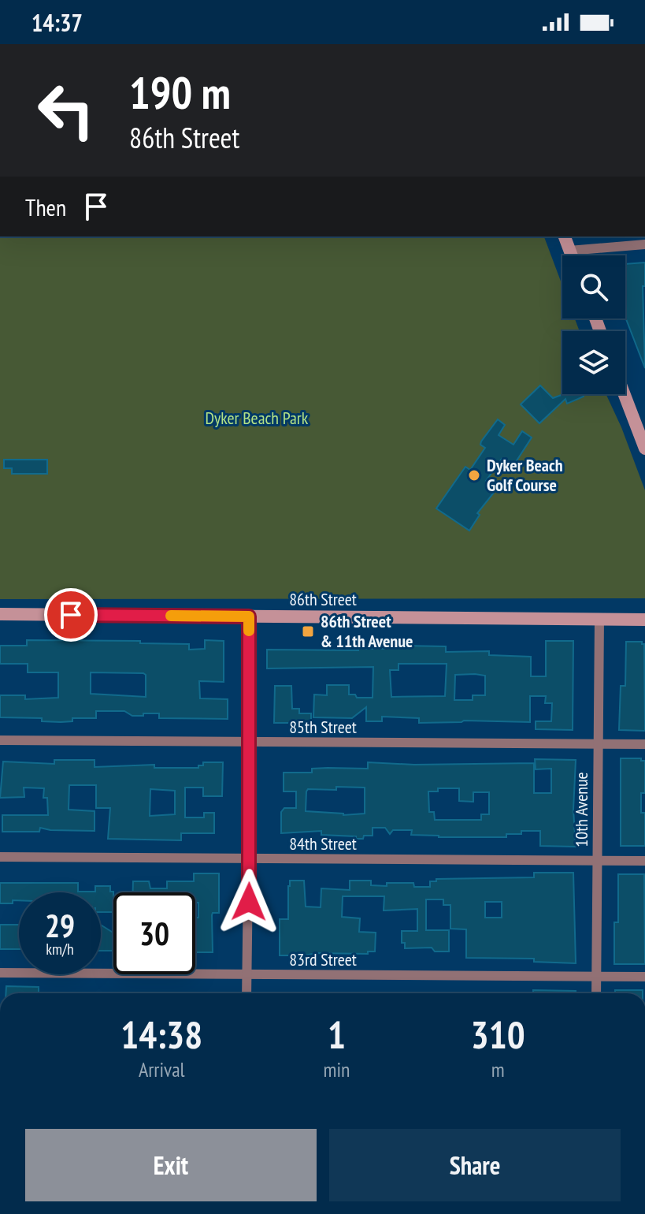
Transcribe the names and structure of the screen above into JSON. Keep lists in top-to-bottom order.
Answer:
{
  "streets": {
    "main road": ["86th Street"],
    "street": [
      "85th Street",
      "10th Avenue",
      "84th Street",
      "83rd Street"
    ]
  },
  "crossings": [
    ["86th Street", "10th Avenue"],
    ["85th Street", "10th Avenue"],
    ["10th Avenue", "84th Street"],
    ["10th Avenue", "83rd Street"]
  ],
  "parks": ["Dyker Beach Park"],
  "places": {
    "other": ["Dyker Beach Golf Course"],
    "transit": ["86th Street & 11th Avenue"]
  },
  "page": {
    "status": "14:37",
    "turn": ["190 m", "86th Street"],
    "then": "Then",
    "speed": "29 km/h",
    "limit": "30",
    "eta": [
      "14:38",
      "Arrival",
      "1",
      "min",
      "310",
      "m"
    ],
    "buttons": ["Exit", "Share"]
  }
}
